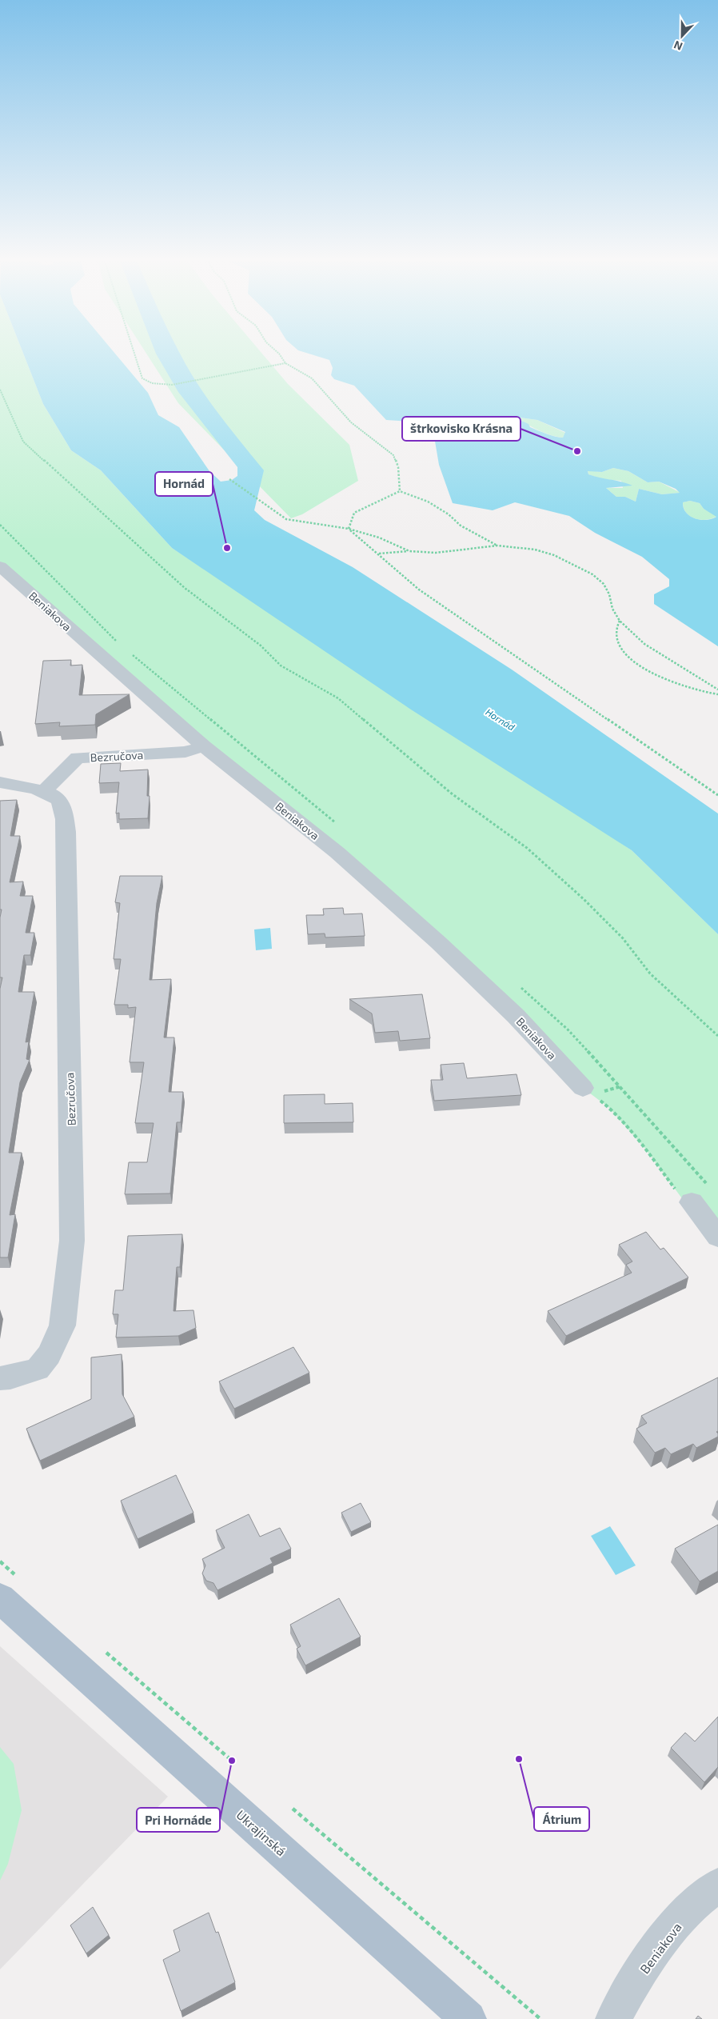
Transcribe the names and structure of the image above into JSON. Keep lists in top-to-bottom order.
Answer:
{
  "streets": {
    "main road": ["Ukrajinská"],
    "street": ["Beniakova", "Bezručova"]
  },
  "crossings": [
    ["Beniakova", "Bezručova"]
  ],
  "water": ["Hornád"],
  "places": [
    "štrkovisko Krásna",
    "Hornád",
    "Átrium",
    "Pri Hornáde"
  ],
  "north": "bottom"
}
